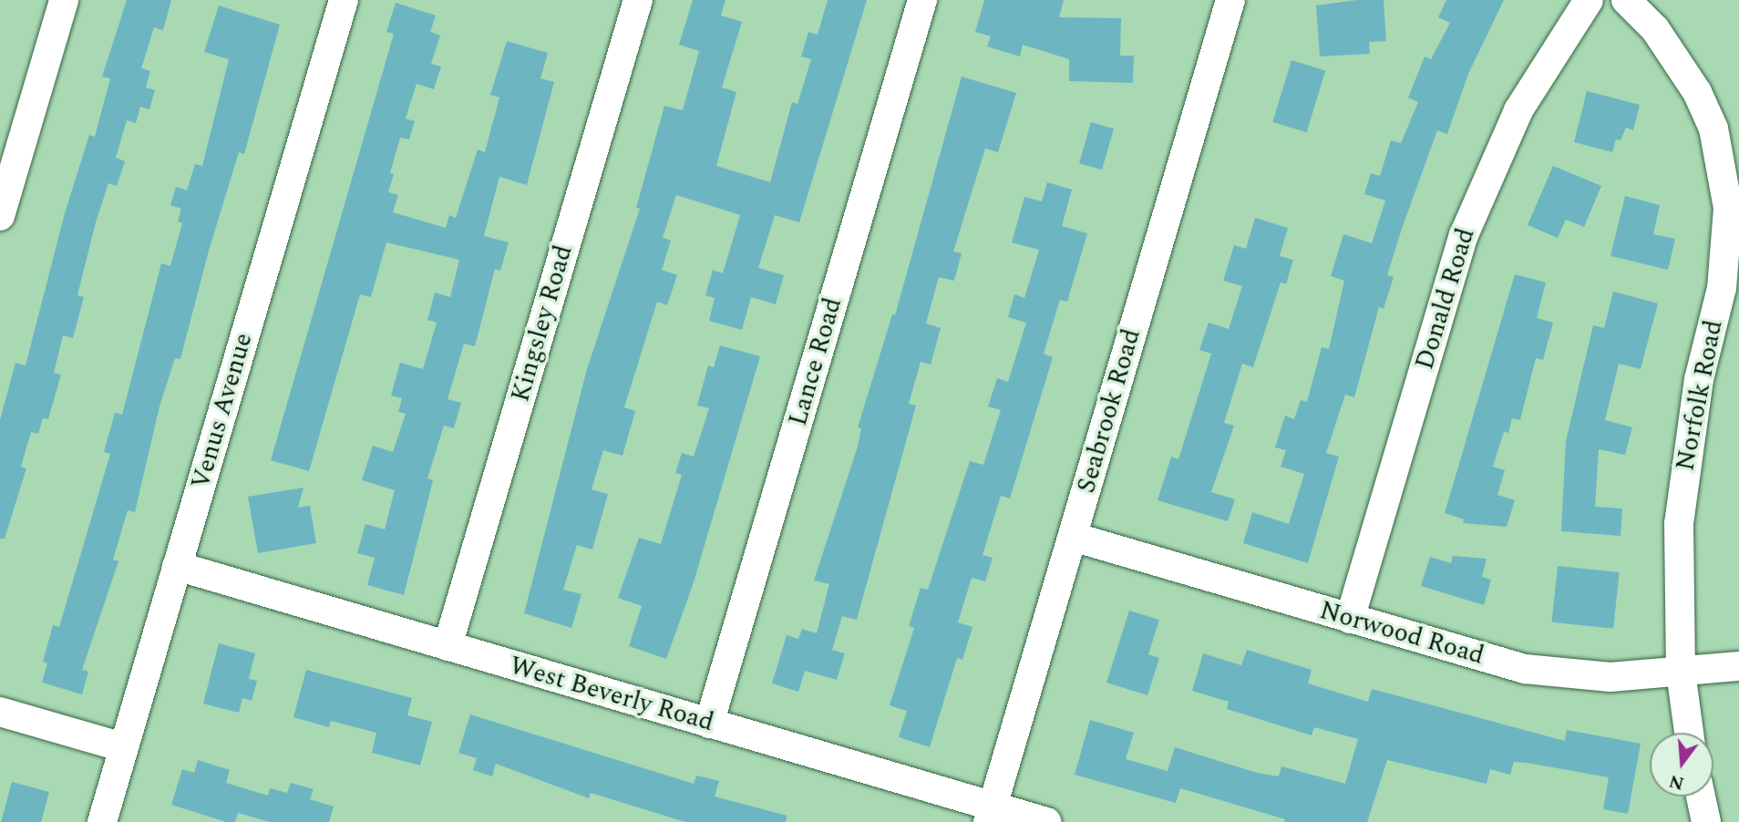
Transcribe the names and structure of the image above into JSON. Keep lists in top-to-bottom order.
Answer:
{
  "streets": {
    "street": [
      "Donald Road",
      "Kingsley Road",
      "Lance Road",
      "Norfolk Road",
      "Venus Avenue",
      "Seabrook Road",
      "Norwood Road",
      "West Beverly Road"
    ]
  },
  "crossings": [
    ["Donald Road", "Norwood Road"],
    ["Kingsley Road", "West Beverly Road"],
    ["Lance Road", "West Beverly Road"],
    ["Norfolk Road", "Norwood Road"],
    ["Venus Avenue", "West Beverly Road"],
    ["Seabrook Road", "Norwood Road"],
    ["Seabrook Road", "West Beverly Road"]
  ],
  "north": "bottom"
}
